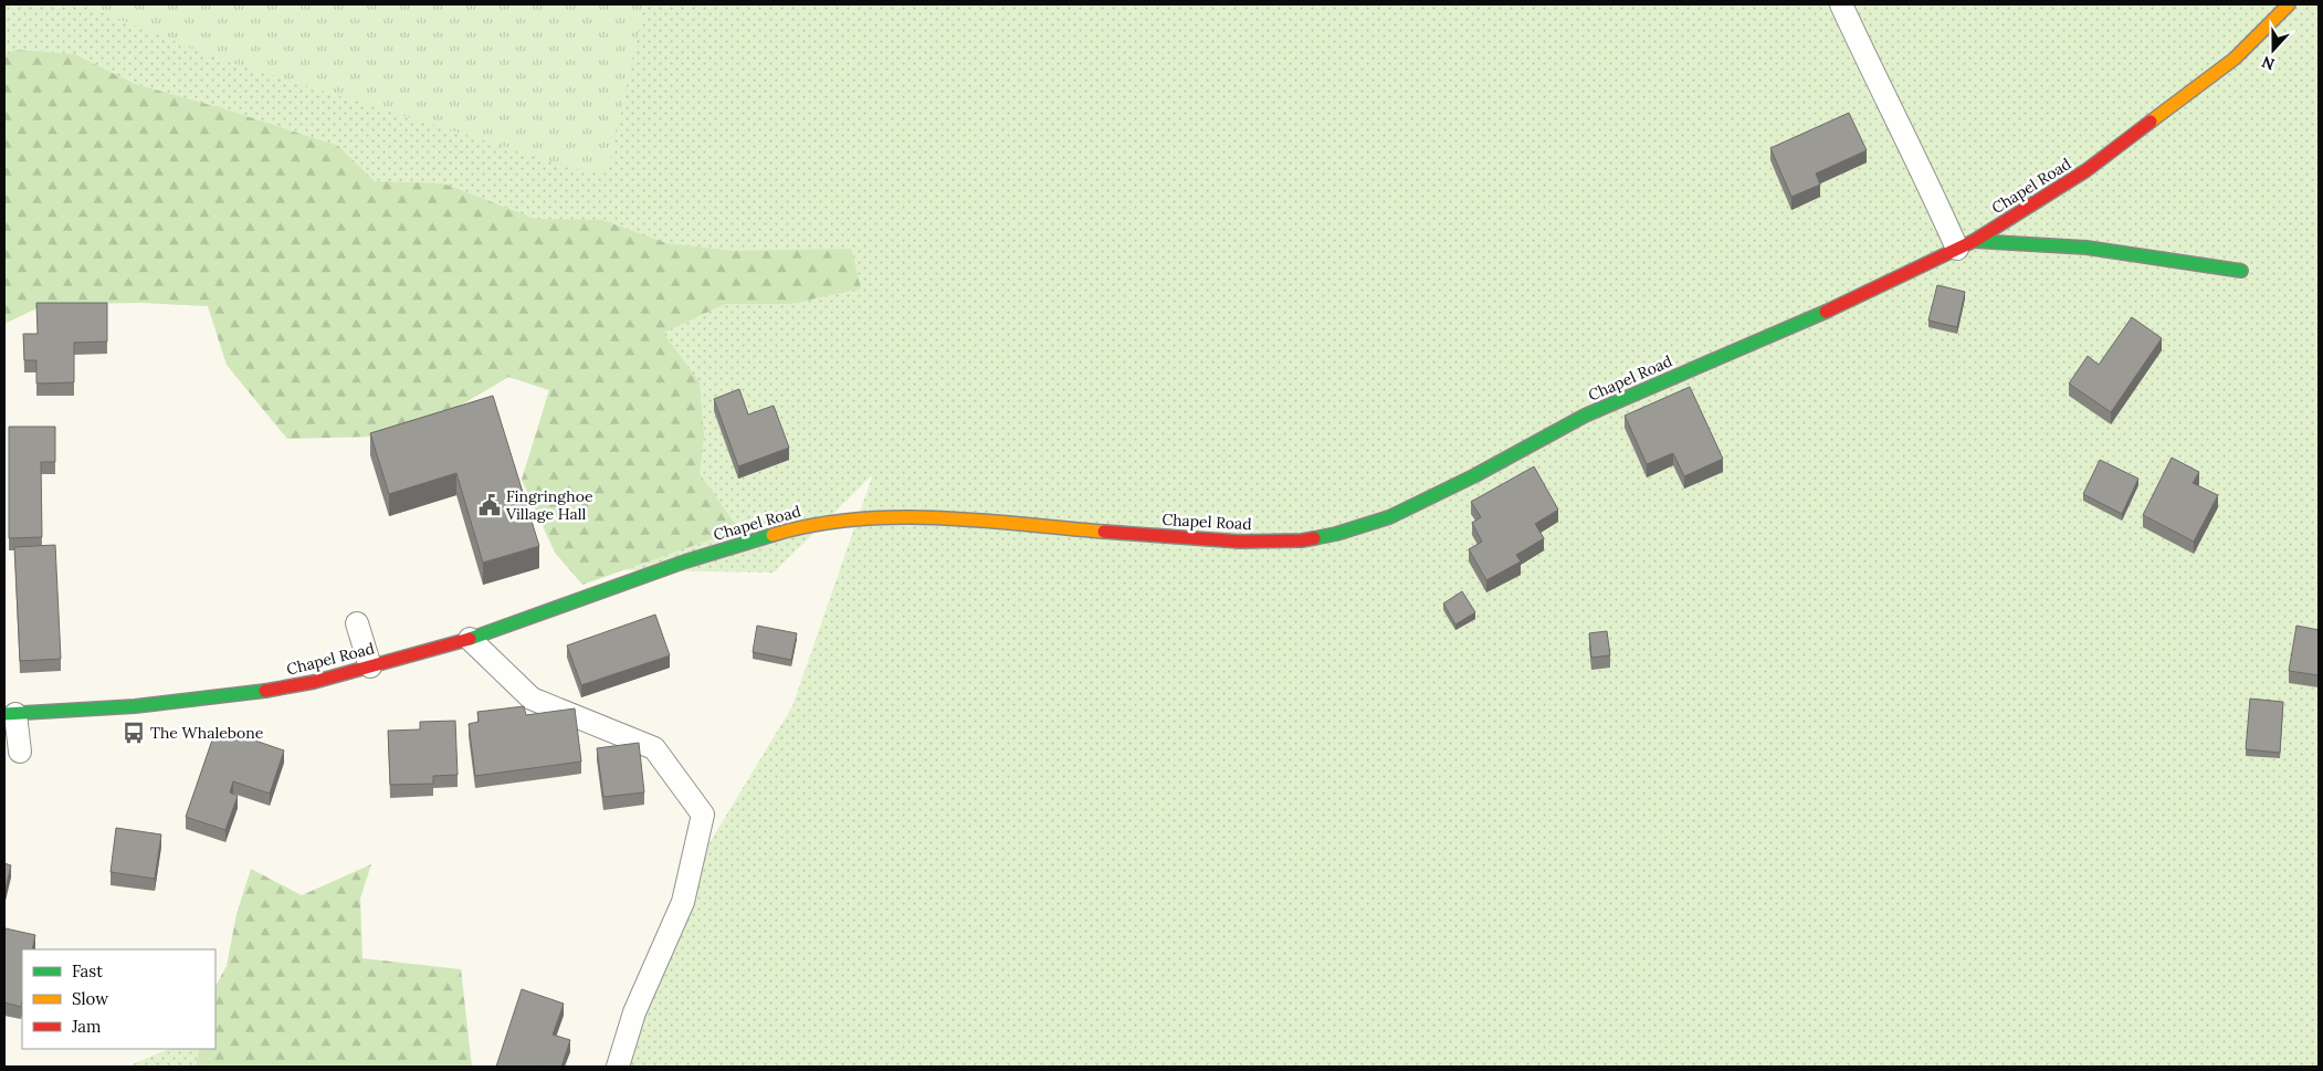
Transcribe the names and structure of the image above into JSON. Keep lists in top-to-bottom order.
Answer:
{
  "streets": {
    "street": ["Chapel Road"]
  },
  "places": {
    "public building": ["Fingringhoe Village Hall"],
    "bus stop": ["The Whalebone"]
  },
  "legend": ["Fast", "Slow", "Jam"],
  "north": "bottom"
}
